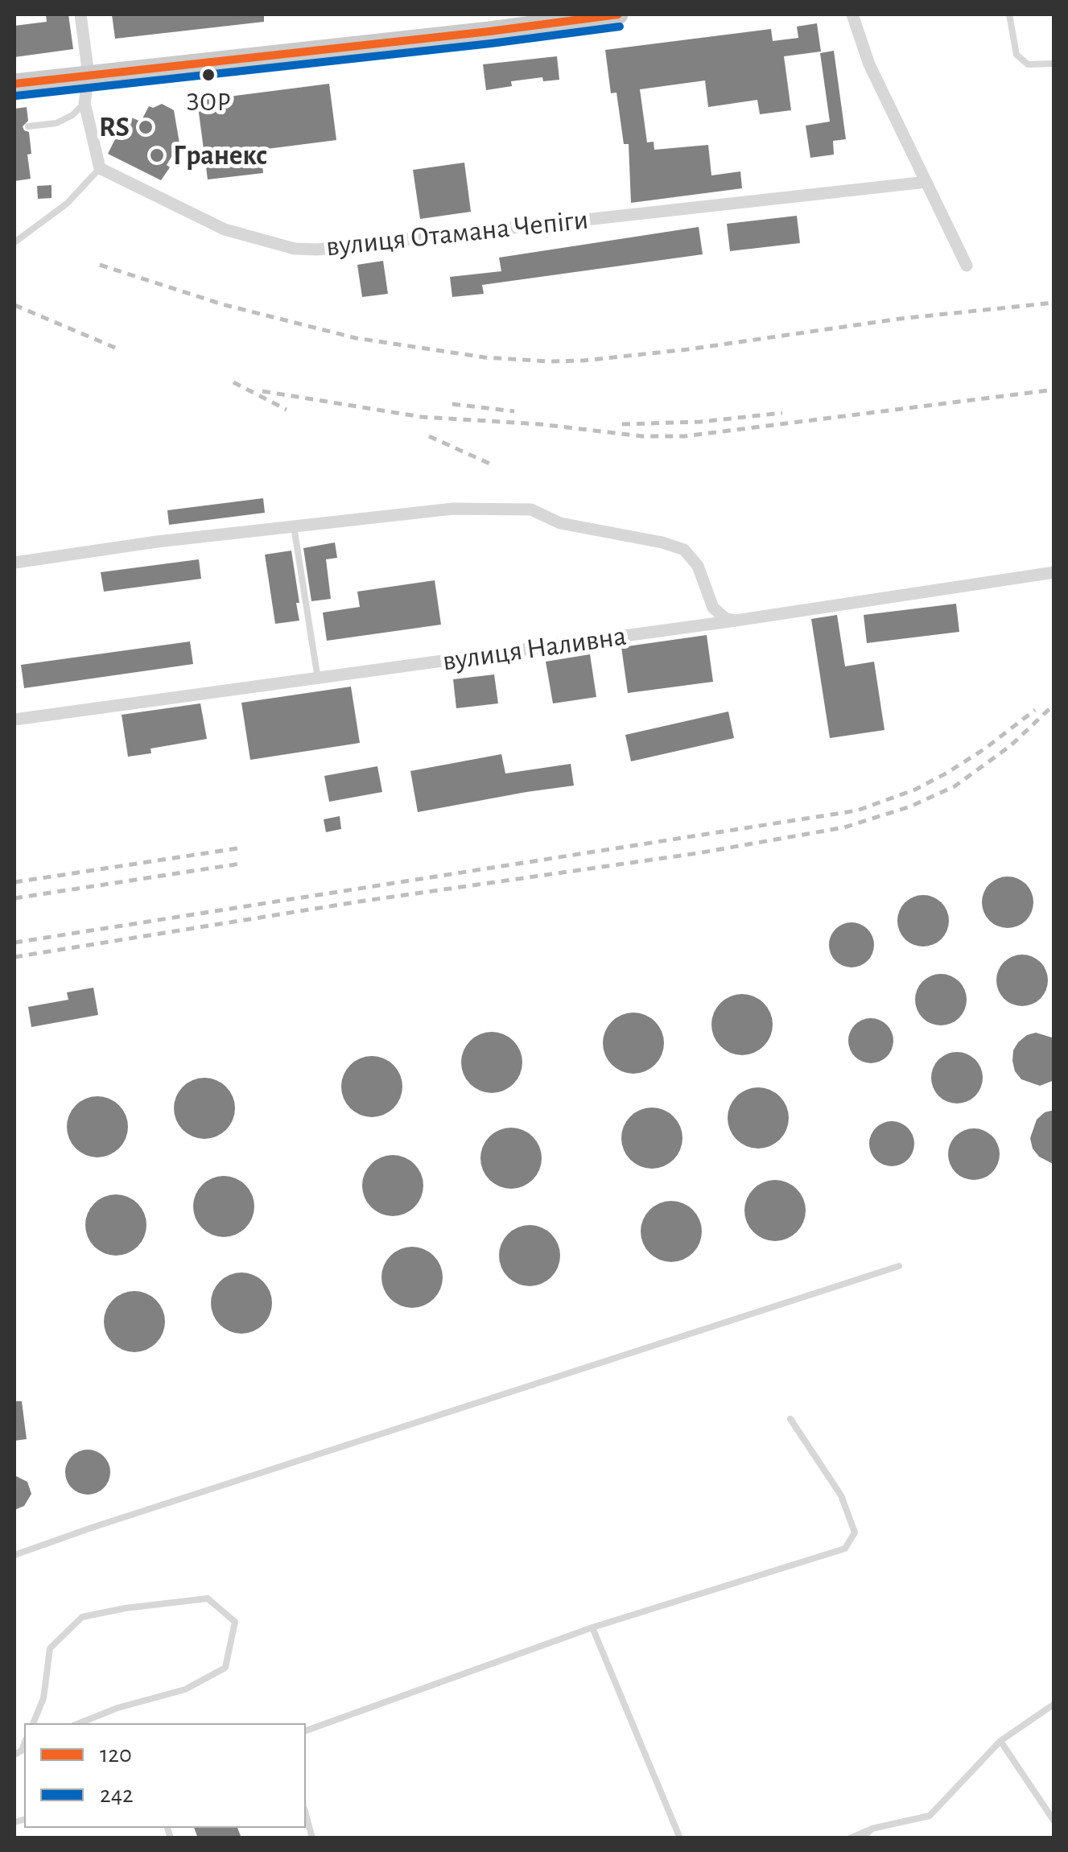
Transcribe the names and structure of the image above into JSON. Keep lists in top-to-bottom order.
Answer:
{
  "streets": {
    "street": ["вулиця Отамана Чепіги", "вулиця Наливна"]
  },
  "places": ["ЗОР", "RS", "Гранекс"],
  "lines": ["transit line 120", "transit line 242"],
  "legend": ["120", "242"]
}
